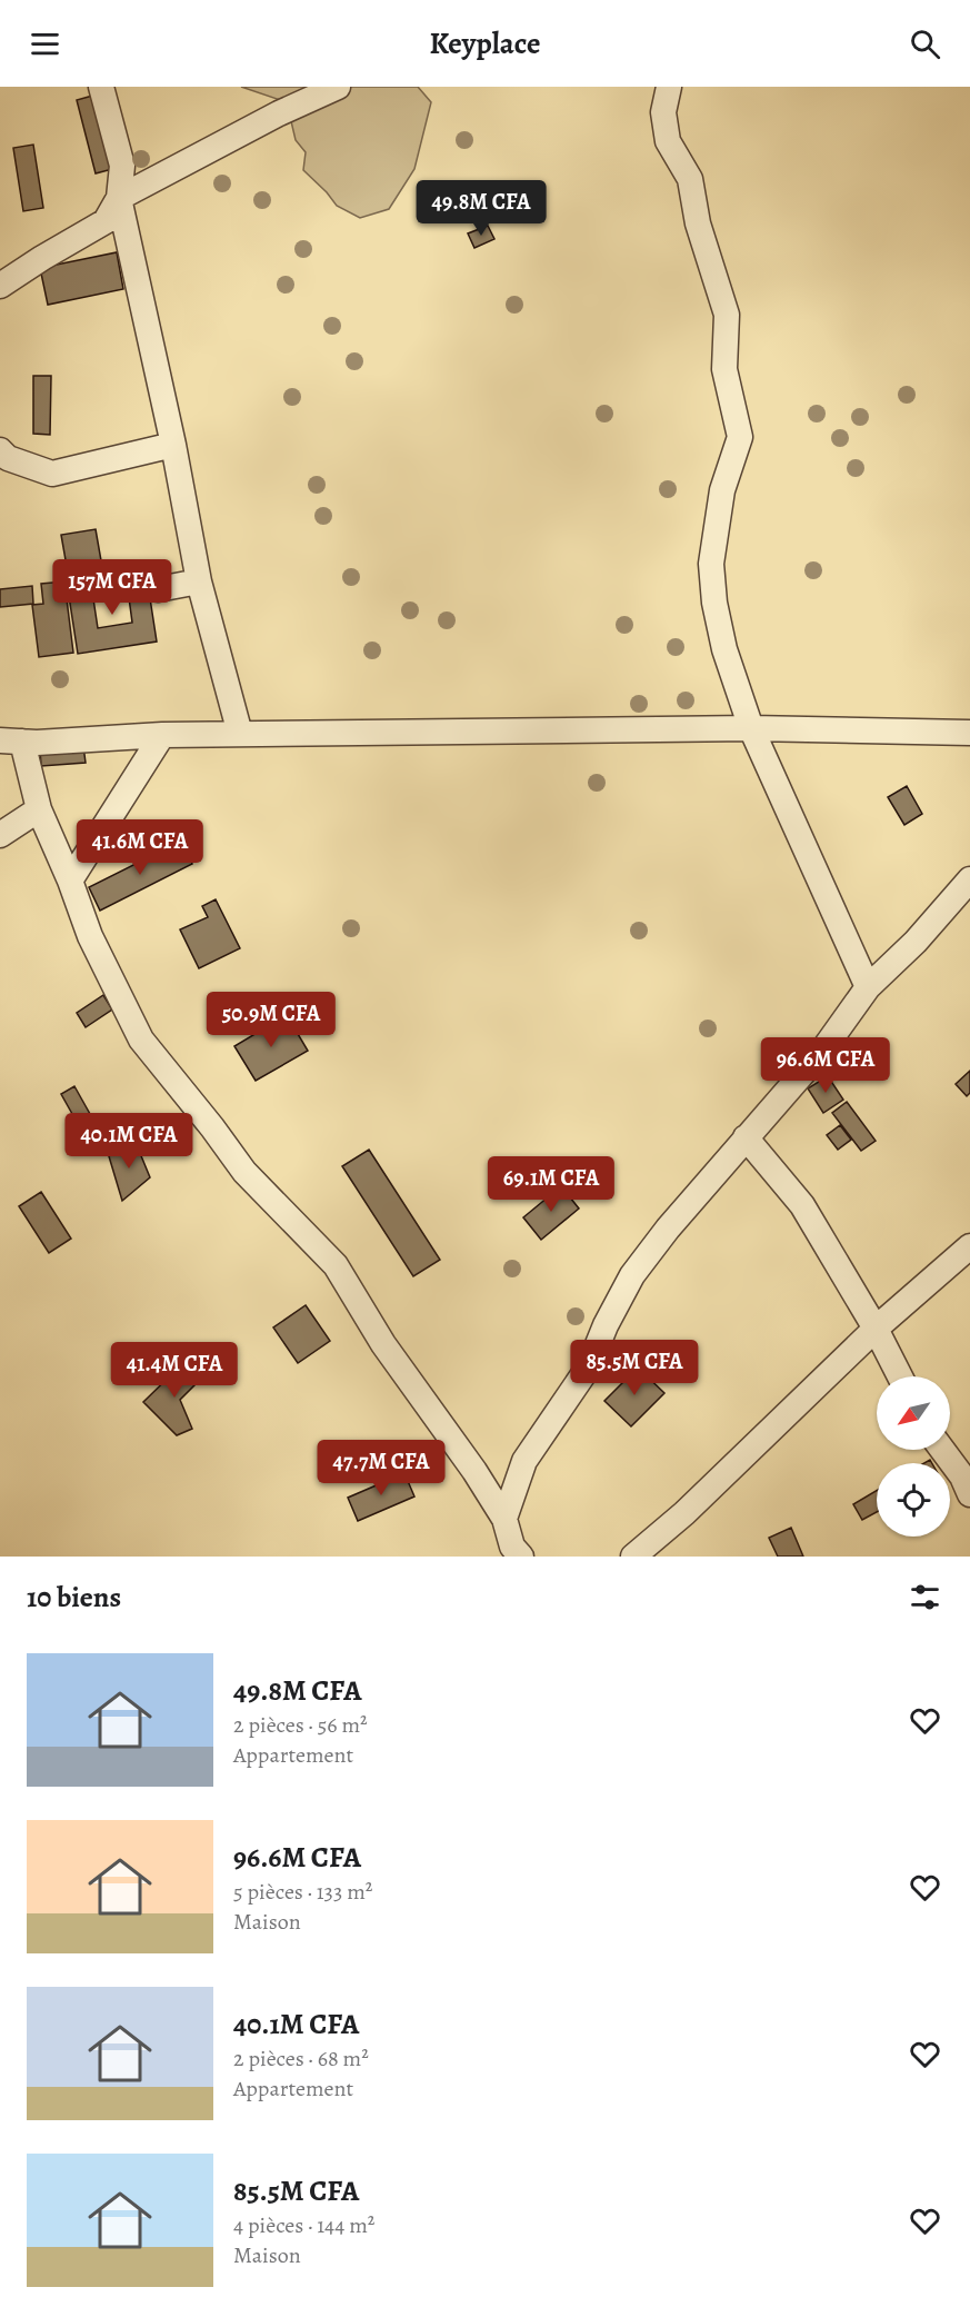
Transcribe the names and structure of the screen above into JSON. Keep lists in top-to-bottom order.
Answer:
{
  "north": "bottom left",
  "page": {
    "header": "Keyplace",
    "price": [
      "49.8M CFA",
      "157M CFA",
      "41.6M CFA",
      "50.9M CFA",
      "96.6M CFA",
      "40.1M CFA",
      "69.1M CFA",
      "85.5M CFA",
      "41.4M CFA",
      "47.7M CFA"
    ],
    "heading": "10 biens",
    "list": [
      {
        "name": "49.8M CFA",
        "note": "2 pièces · 56 m² · Appartement"
      },
      {
        "name": "96.6M CFA",
        "note": "5 pièces · 133 m² · Maison"
      },
      {
        "name": "40.1M CFA",
        "note": "2 pièces · 68 m² · Appartement"
      },
      {
        "name": "85.5M CFA",
        "note": "4 pièces · 144 m² · Maison"
      }
    ]
  }
}
